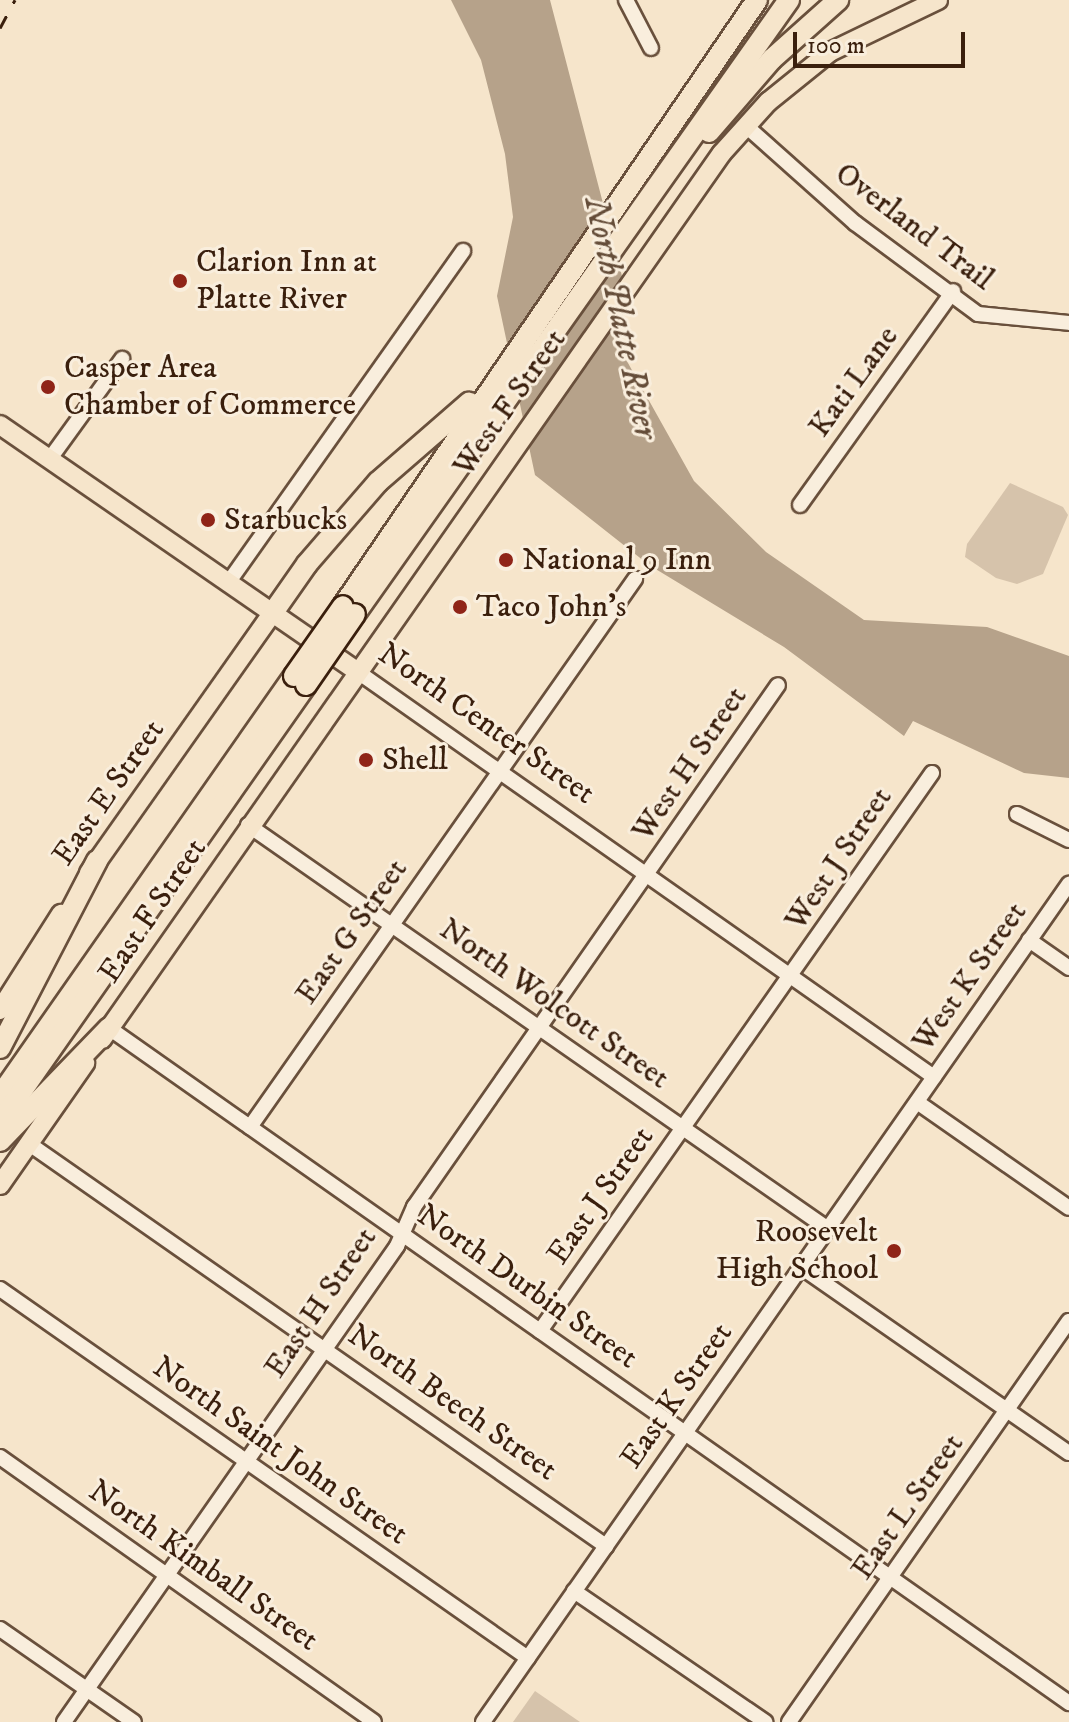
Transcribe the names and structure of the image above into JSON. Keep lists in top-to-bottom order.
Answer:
{
  "streets": {
    "main road": [
      "West F Street",
      "North Center Street",
      "East E Street",
      "East F Street"
    ],
    "street": [
      "Overland Trail",
      "Kati Lane",
      "West H Street",
      "West J Street",
      "East G Street",
      "West K Street",
      "North Wolcott Street",
      "East J Street",
      "North Durbin Street",
      "East H Street",
      "East K Street",
      "North Beech Street",
      "North Saint John Street",
      "East L Street",
      "North Kimball Street"
    ]
  },
  "crossings": [
    ["Overland Trail", "Kati Lane"],
    ["Overland Trail", "West F Street"],
    ["West F Street", "North Center Street"],
    ["West F Street", "East F Street"],
    ["North Center Street", "West H Street"],
    ["North Center Street", "East E Street"],
    ["North Center Street", "West J Street"],
    ["North Center Street", "East F Street"],
    ["North Center Street", "East G Street"],
    ["North Center Street", "West K Street"],
    ["North Center Street", "East J Street"],
    ["North Center Street", "East H Street"],
    ["West H Street", "East H Street"],
    ["West J Street", "East J Street"],
    ["East F Street", "North Wolcott Street"],
    ["East F Street", "North Durbin Street"],
    ["East F Street", "North Beech Street"],
    ["East G Street", "North Wolcott Street"],
    ["East G Street", "North Durbin Street"],
    ["West K Street", "East K Street"],
    ["North Wolcott Street", "East J Street"],
    ["North Wolcott Street", "East H Street"],
    ["North Wolcott Street", "East K Street"],
    ["East J Street", "North Durbin Street"],
    ["North Durbin Street", "East H Street"],
    ["North Durbin Street", "East K Street"],
    ["North Durbin Street", "East L Street"],
    ["East H Street", "North Beech Street"],
    ["East H Street", "North Saint John Street"],
    ["East H Street", "North Kimball Street"],
    ["East K Street", "North Beech Street"],
    ["East K Street", "North Saint John Street"]
  ],
  "water": ["North Platte River"],
  "places": [
    "Clarion Inn at Platte River",
    "Casper Area Chamber of Commerce",
    "Starbucks",
    "National 9 Inn",
    "Taco John's",
    "Shell",
    "Roosevelt High School"
  ],
  "scale_bar": "100 m"
}
